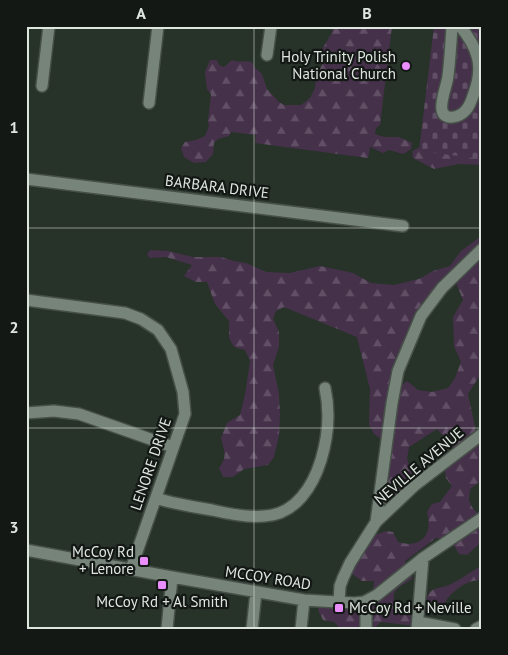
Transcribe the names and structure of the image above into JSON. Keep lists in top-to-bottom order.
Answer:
{
  "streets": {
    "street": [
      "BARBARA DRIVE",
      "LENORE DRIVE",
      "NEVILLE AVENUE",
      "MCCOY ROAD"
    ]
  },
  "crossings": [
    ["LENORE DRIVE", "MCCOY ROAD"],
    ["NEVILLE AVENUE", "MCCOY ROAD"]
  ],
  "places": {
    "other": ["Holy Trinity Polish National Church"],
    "transit": ["McCoy Rd + Lenore", "McCoy Rd + Al Smith", "McCoy Rd + Neville"]
  },
  "grid": {
    "columns": ["A", "B"],
    "rows": ["1", "2", "3"]
  }
}
